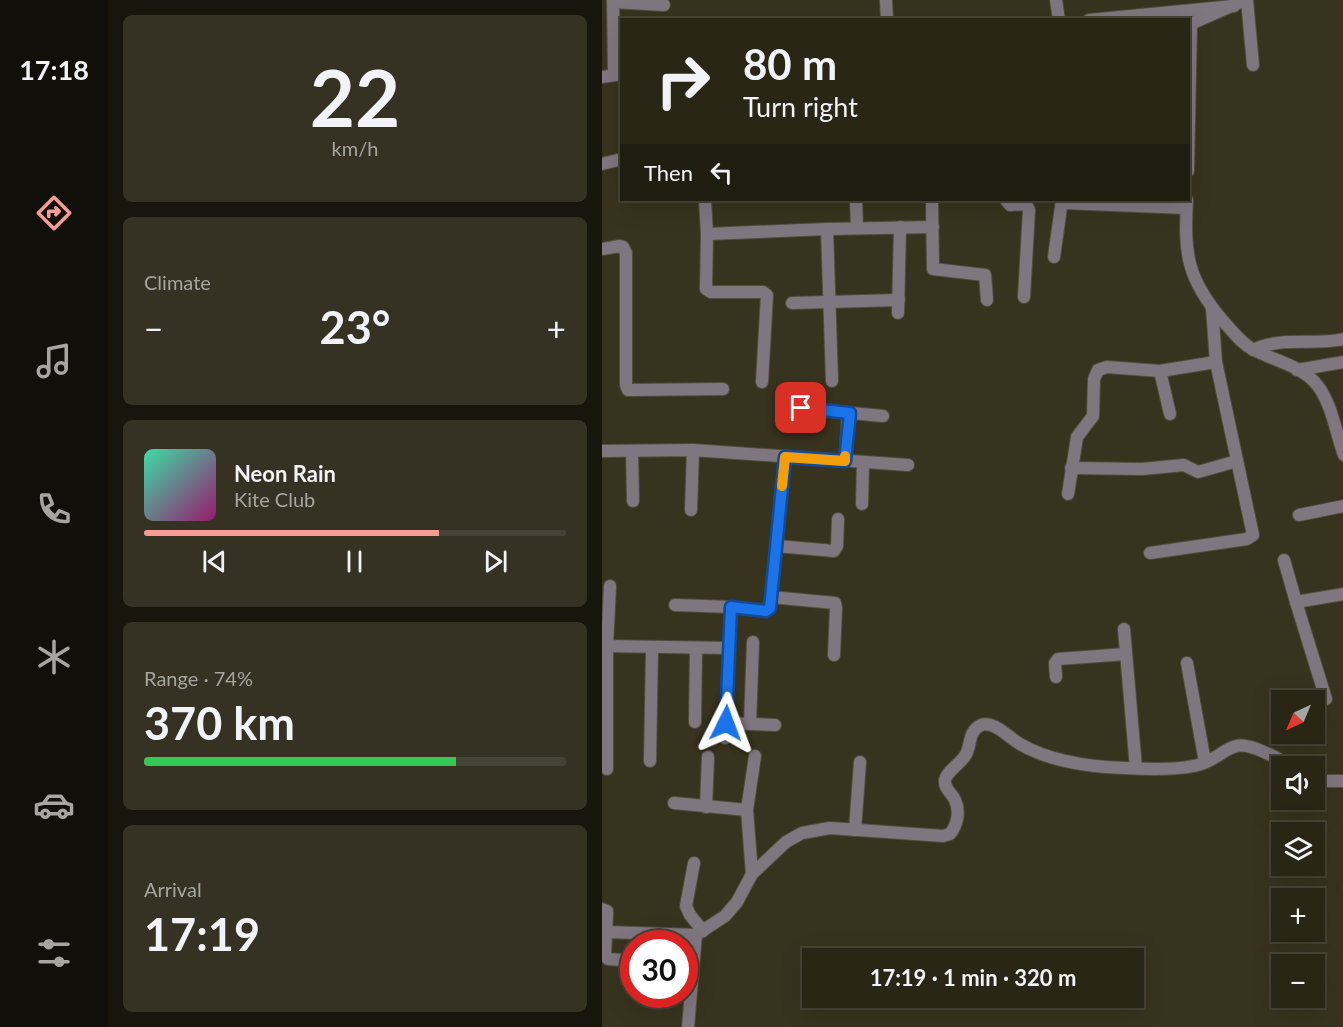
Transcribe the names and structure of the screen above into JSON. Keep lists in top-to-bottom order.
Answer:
{
  "north": "bottom left",
  "page": {
    "tabs": "17:18",
    "tile": [
      ["22", "km/h"],
      "Climate",
      ["Range · 74%", "370 km"],
      ["Arrival", "17:19"]
    ],
    "turn": ["80 m", "Turn right"],
    "then": "Then",
    "heat": ["−", "23°", "+"],
    "song": ["Neon Rain", "Kite Club"],
    "map_buttons": ["+", "−"],
    "limit": "30",
    "trip": "17:19 · 1 min · 320 m"
  }
}
